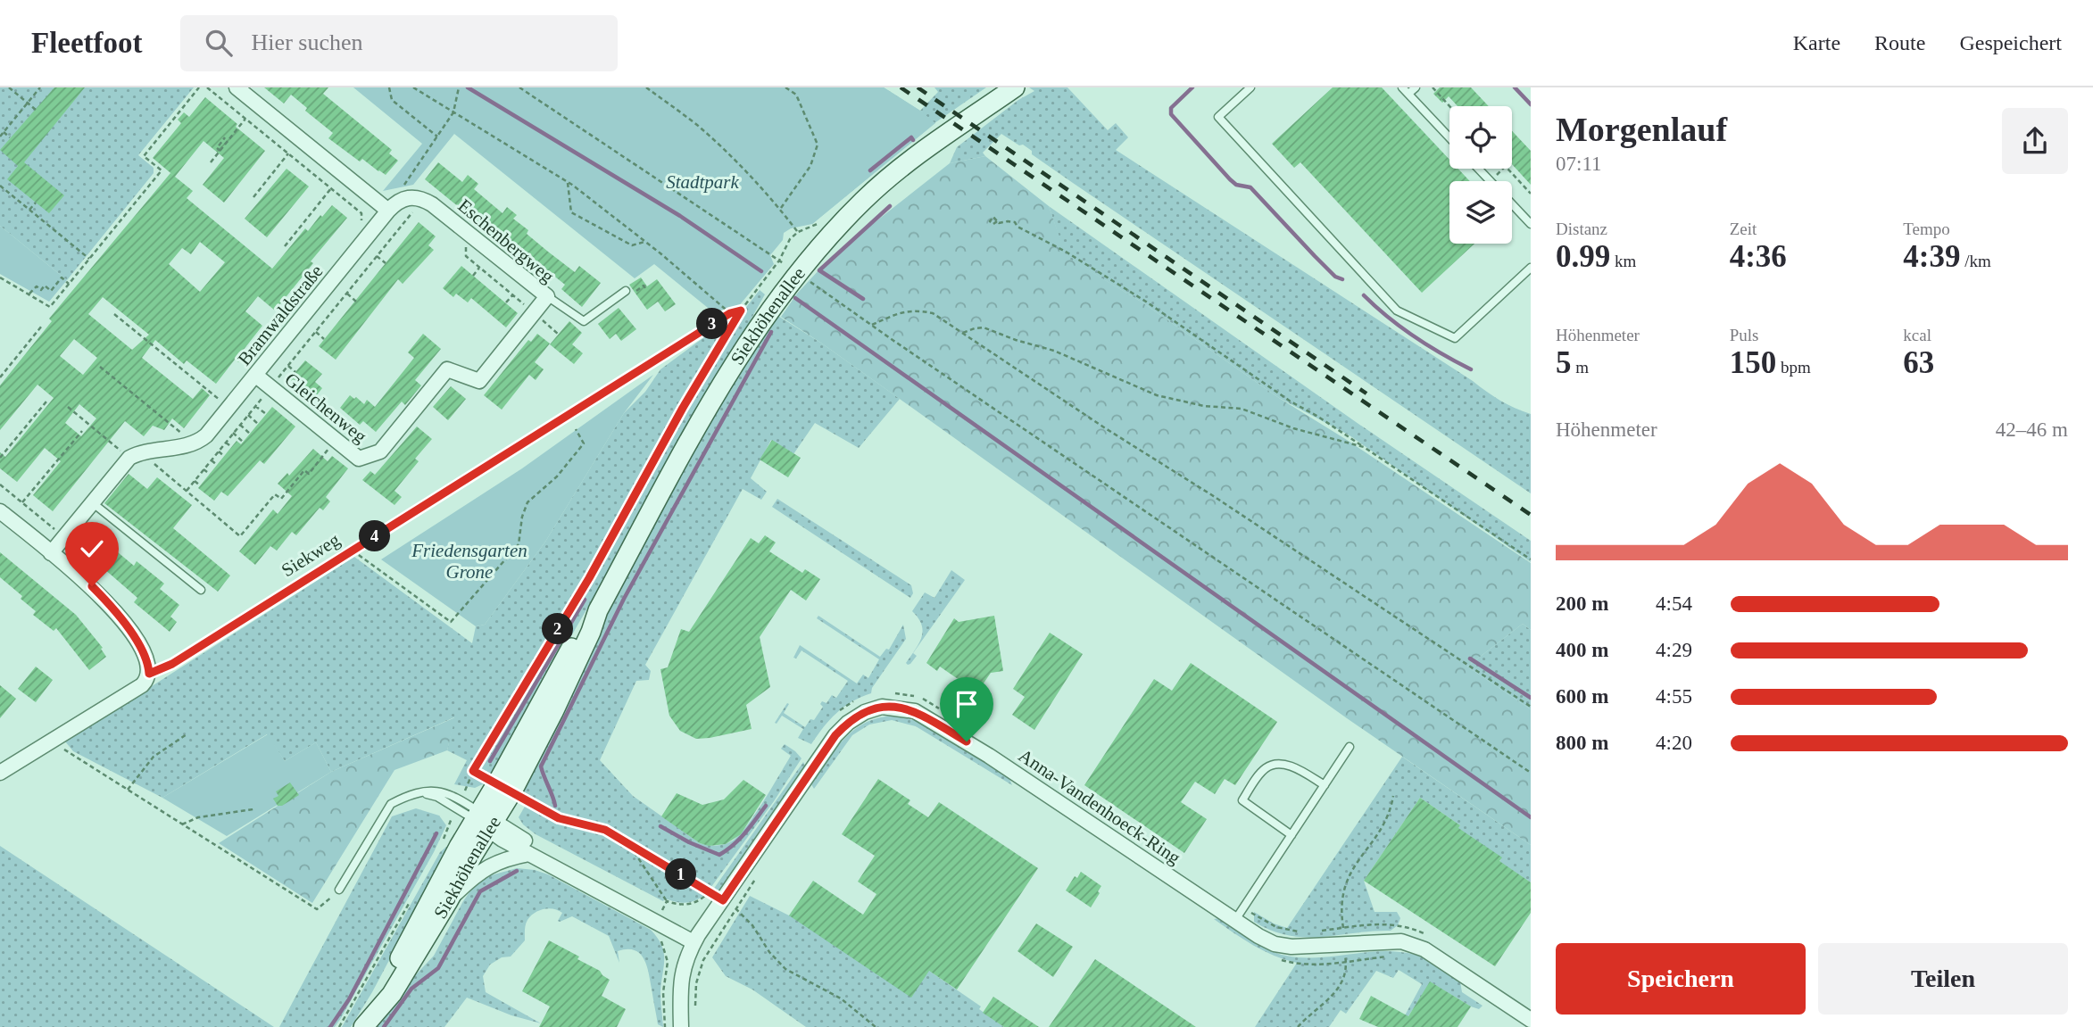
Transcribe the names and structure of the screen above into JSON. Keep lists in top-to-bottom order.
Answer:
{
  "streets": {
    "main road": ["Siekhöhenallee"],
    "street": [
      "Eschenbergweg",
      "Bramwaldstraße",
      "Gleichenweg",
      "Anna-Vandenhoeck-Ring"
    ],
    "path": ["Siekweg"]
  },
  "crossings": [
    ["Eschenbergweg", "Gleichenweg"],
    ["Bramwaldstraße", "Gleichenweg"]
  ],
  "parks": ["Stadtpark", "Friedensgarten Grone"],
  "page": {
    "header": "Fleetfoot",
    "search": "Hier suchen",
    "nav": ["Karte", "Route", "Gespeichert"],
    "heading": ["Morgenlauf", "07:11"],
    "stats": [
      ["Distanz", "0.99 km"],
      ["Zeit", "4:36"],
      ["Tempo", "4:39 /km"],
      ["Höhenmeter", "5 m"],
      ["Puls", "150 bpm"],
      ["kcal", "63"]
    ],
    "pins": [
      "3",
      "4",
      "2",
      "1"
    ],
    "chart": ["Höhenmeter", "42–46 m"],
    "list": [
      {
        "name": "200 m",
        "note": "4:54"
      },
      {
        "name": "400 m",
        "note": "4:29"
      },
      {
        "name": "600 m",
        "note": "4:55"
      },
      {
        "name": "800 m",
        "note": "4:20"
      }
    ],
    "buttons": ["Speichern", "Teilen"]
  }
}
